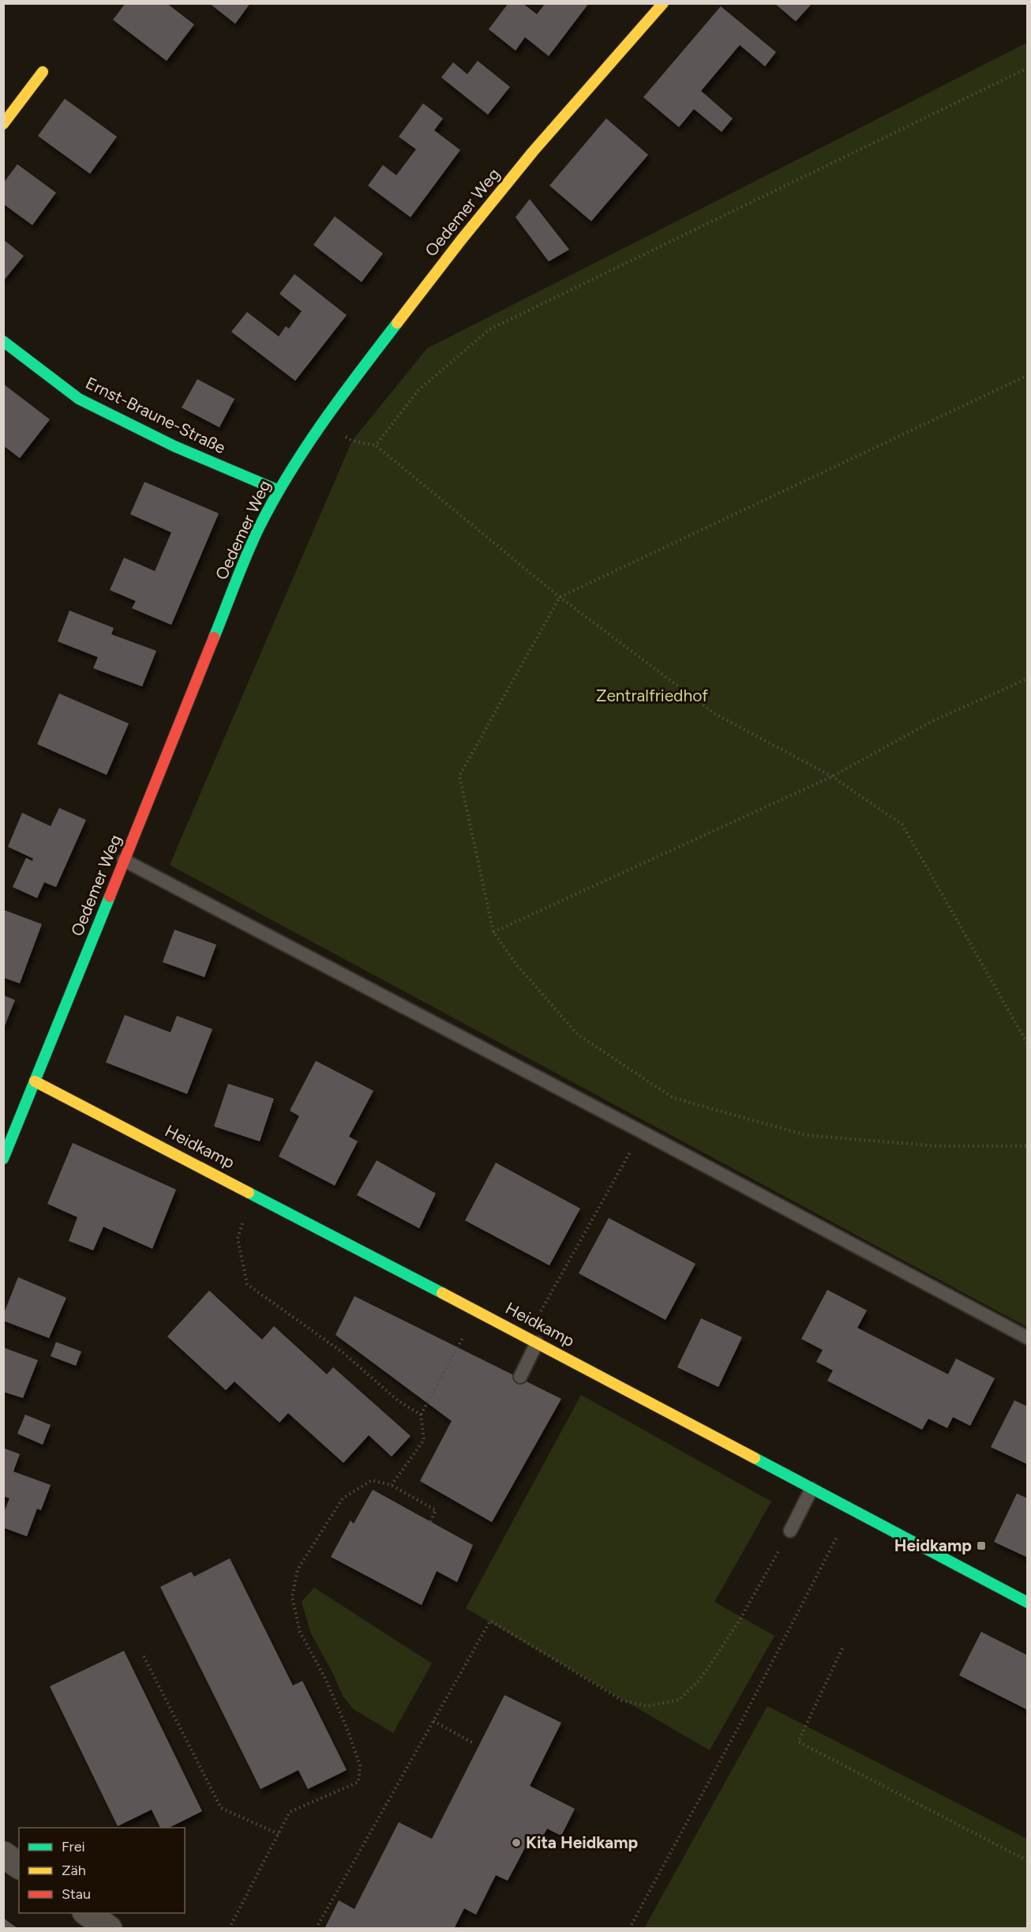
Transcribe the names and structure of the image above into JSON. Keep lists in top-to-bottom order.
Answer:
{
  "streets": {
    "street": ["Oedemer Weg", "Ernst-Braune-Straße", "Heidkamp"]
  },
  "crossings": [
    ["Oedemer Weg", "Ernst-Braune-Straße"],
    ["Oedemer Weg", "Heidkamp"]
  ],
  "parks": ["Zentralfriedhof"],
  "places": {
    "transit": ["Heidkamp"],
    "other": ["Kita Heidkamp"]
  },
  "legend": ["Frei", "Zäh", "Stau"]
}
